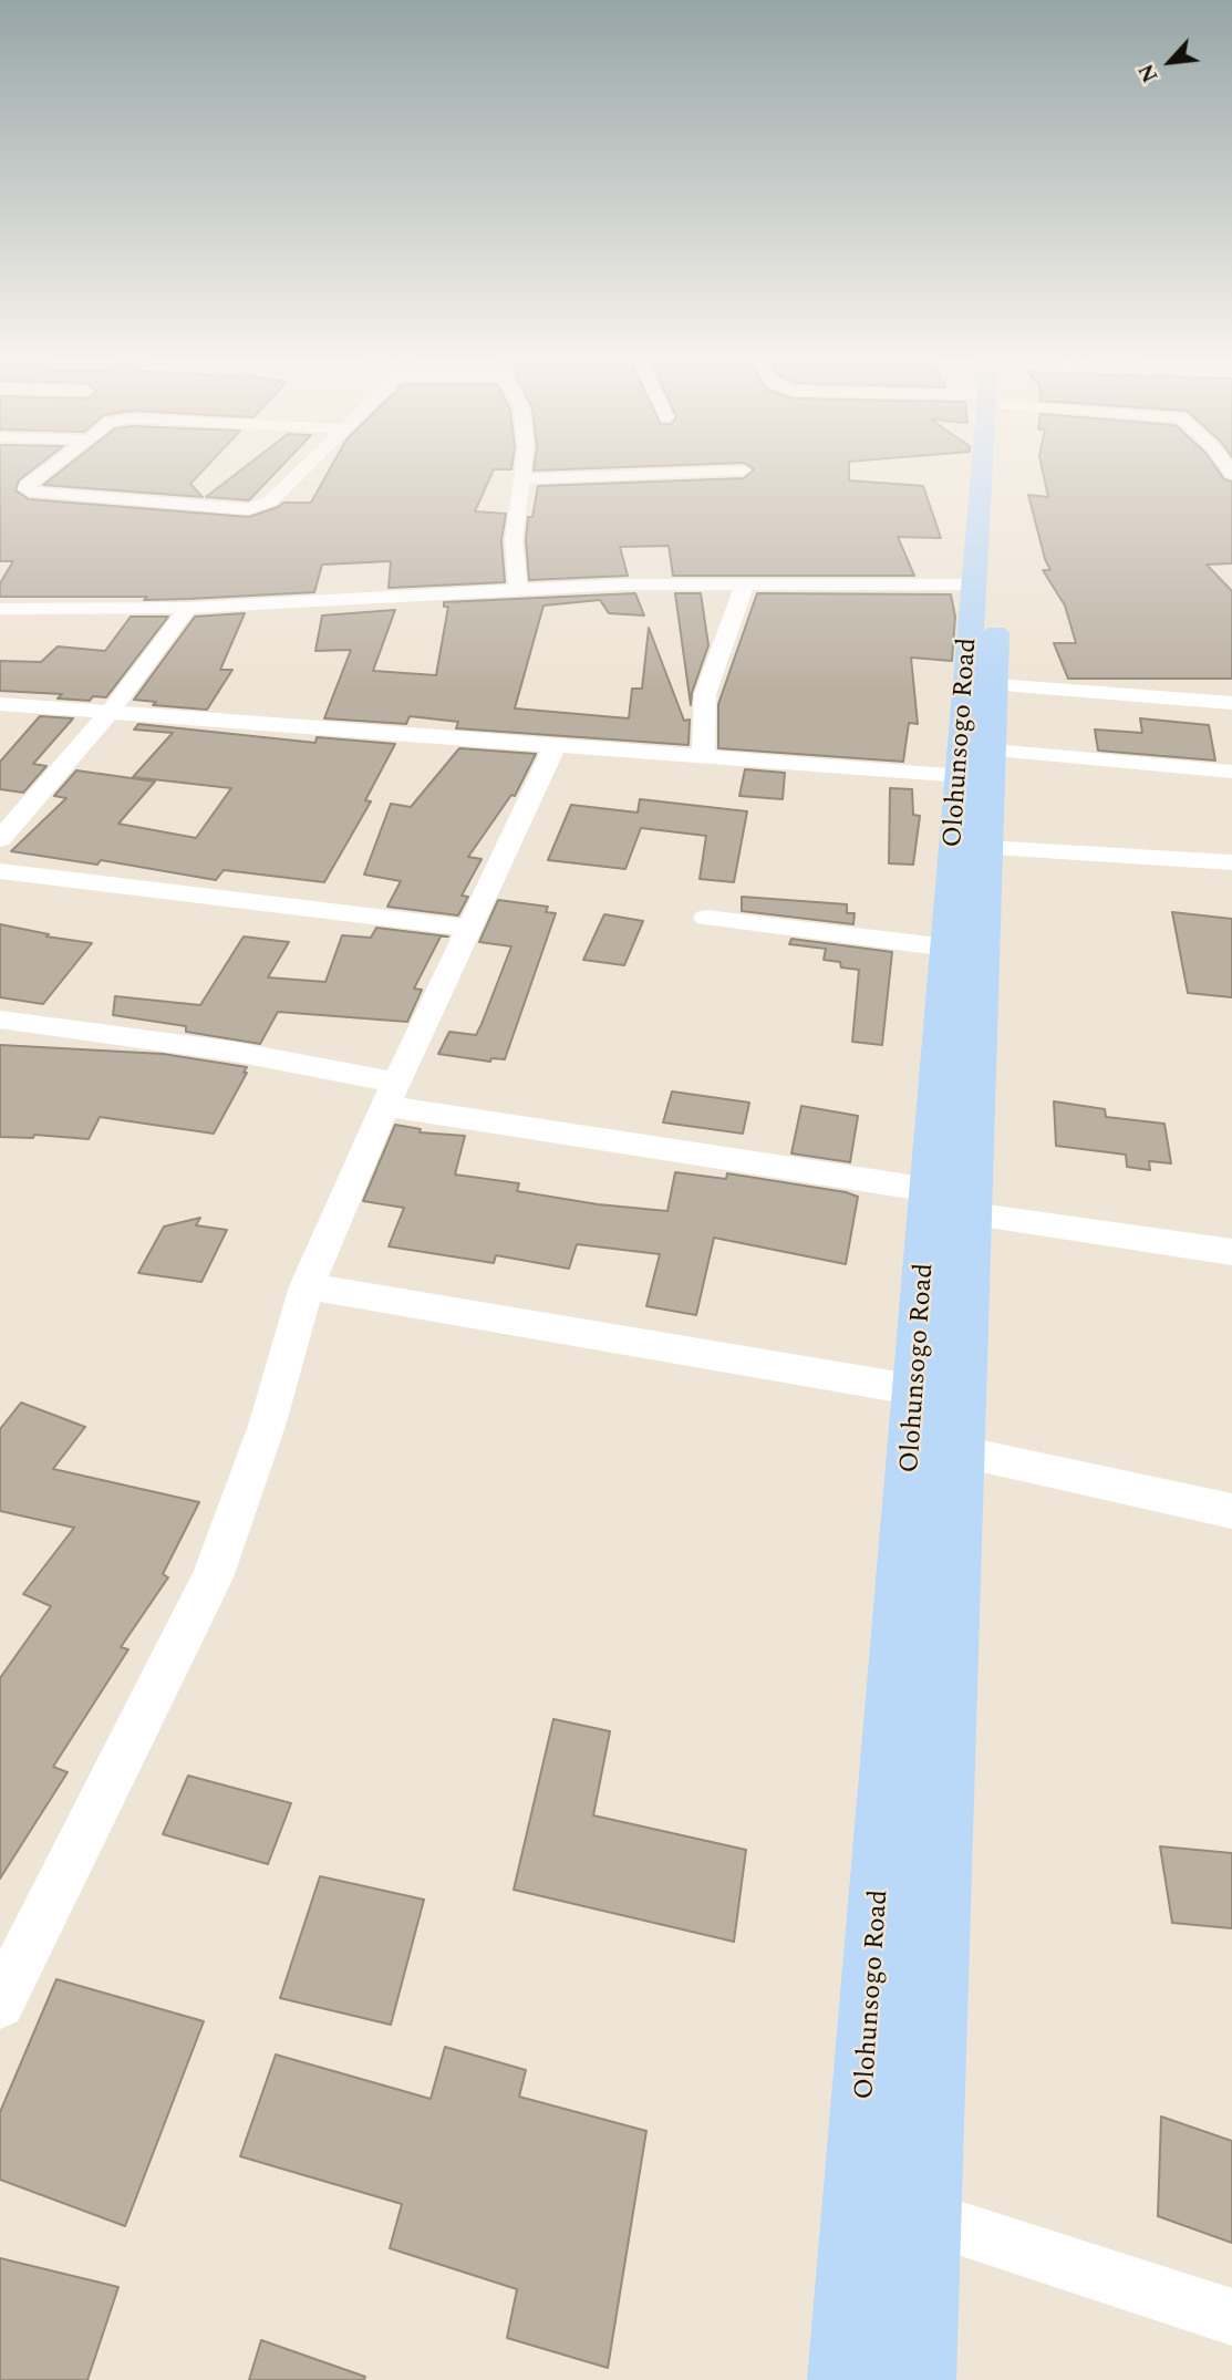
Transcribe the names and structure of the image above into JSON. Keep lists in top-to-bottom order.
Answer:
{
  "streets": {
    "main road": ["Olohunsogo Road"]
  },
  "north": "bottom left"
}
